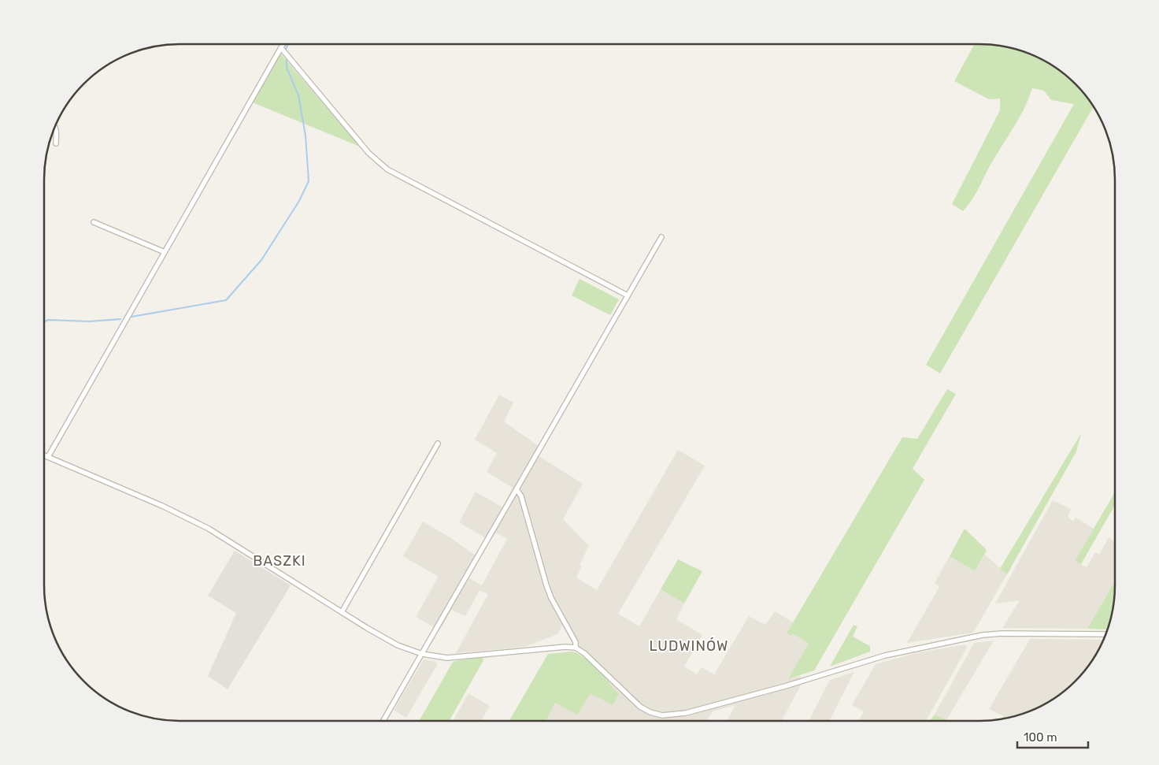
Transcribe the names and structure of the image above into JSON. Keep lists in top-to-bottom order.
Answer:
{
  "districts": ["BASZKI", "LUDWINÓW"],
  "scale_bar": "100 m"
}
